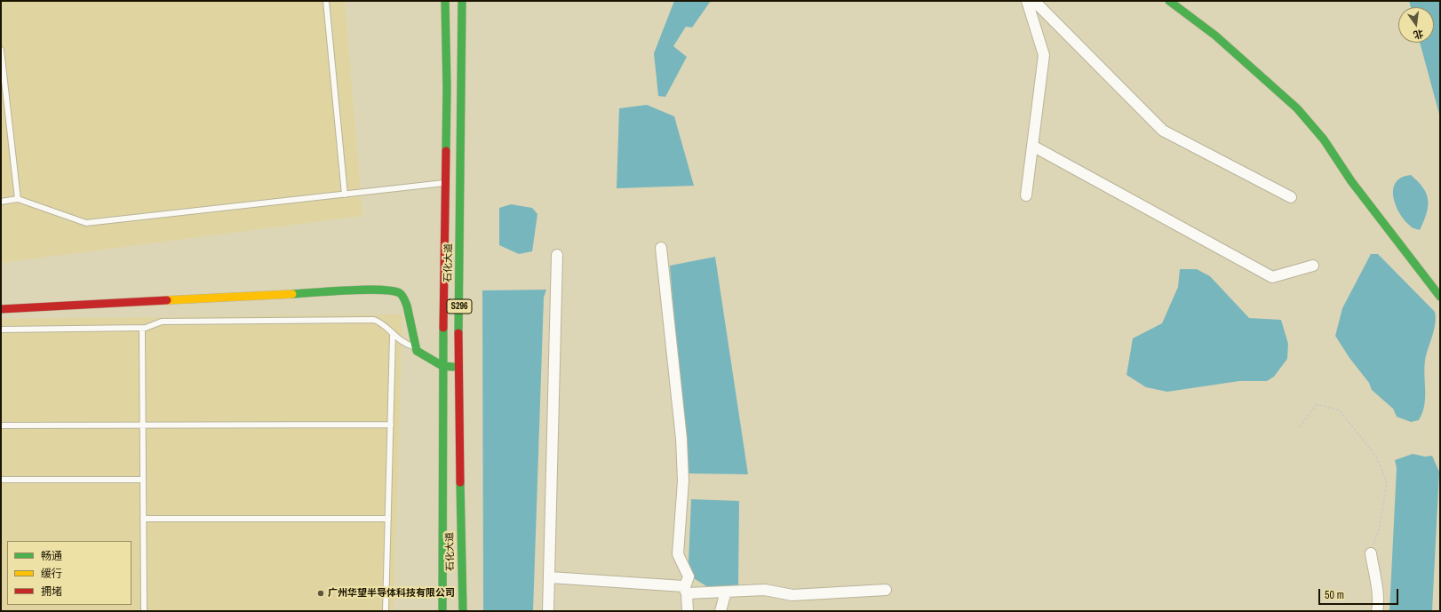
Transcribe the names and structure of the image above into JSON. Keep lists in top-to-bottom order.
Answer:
{
  "streets": {
    "main road": ["石化大道", "S296"]
  },
  "places": ["广州华望半导体科技有限公司"],
  "legend": ["畅通", "缓行", "拥堵"],
  "scale_bar": "50 m",
  "north": "bottom"
}
